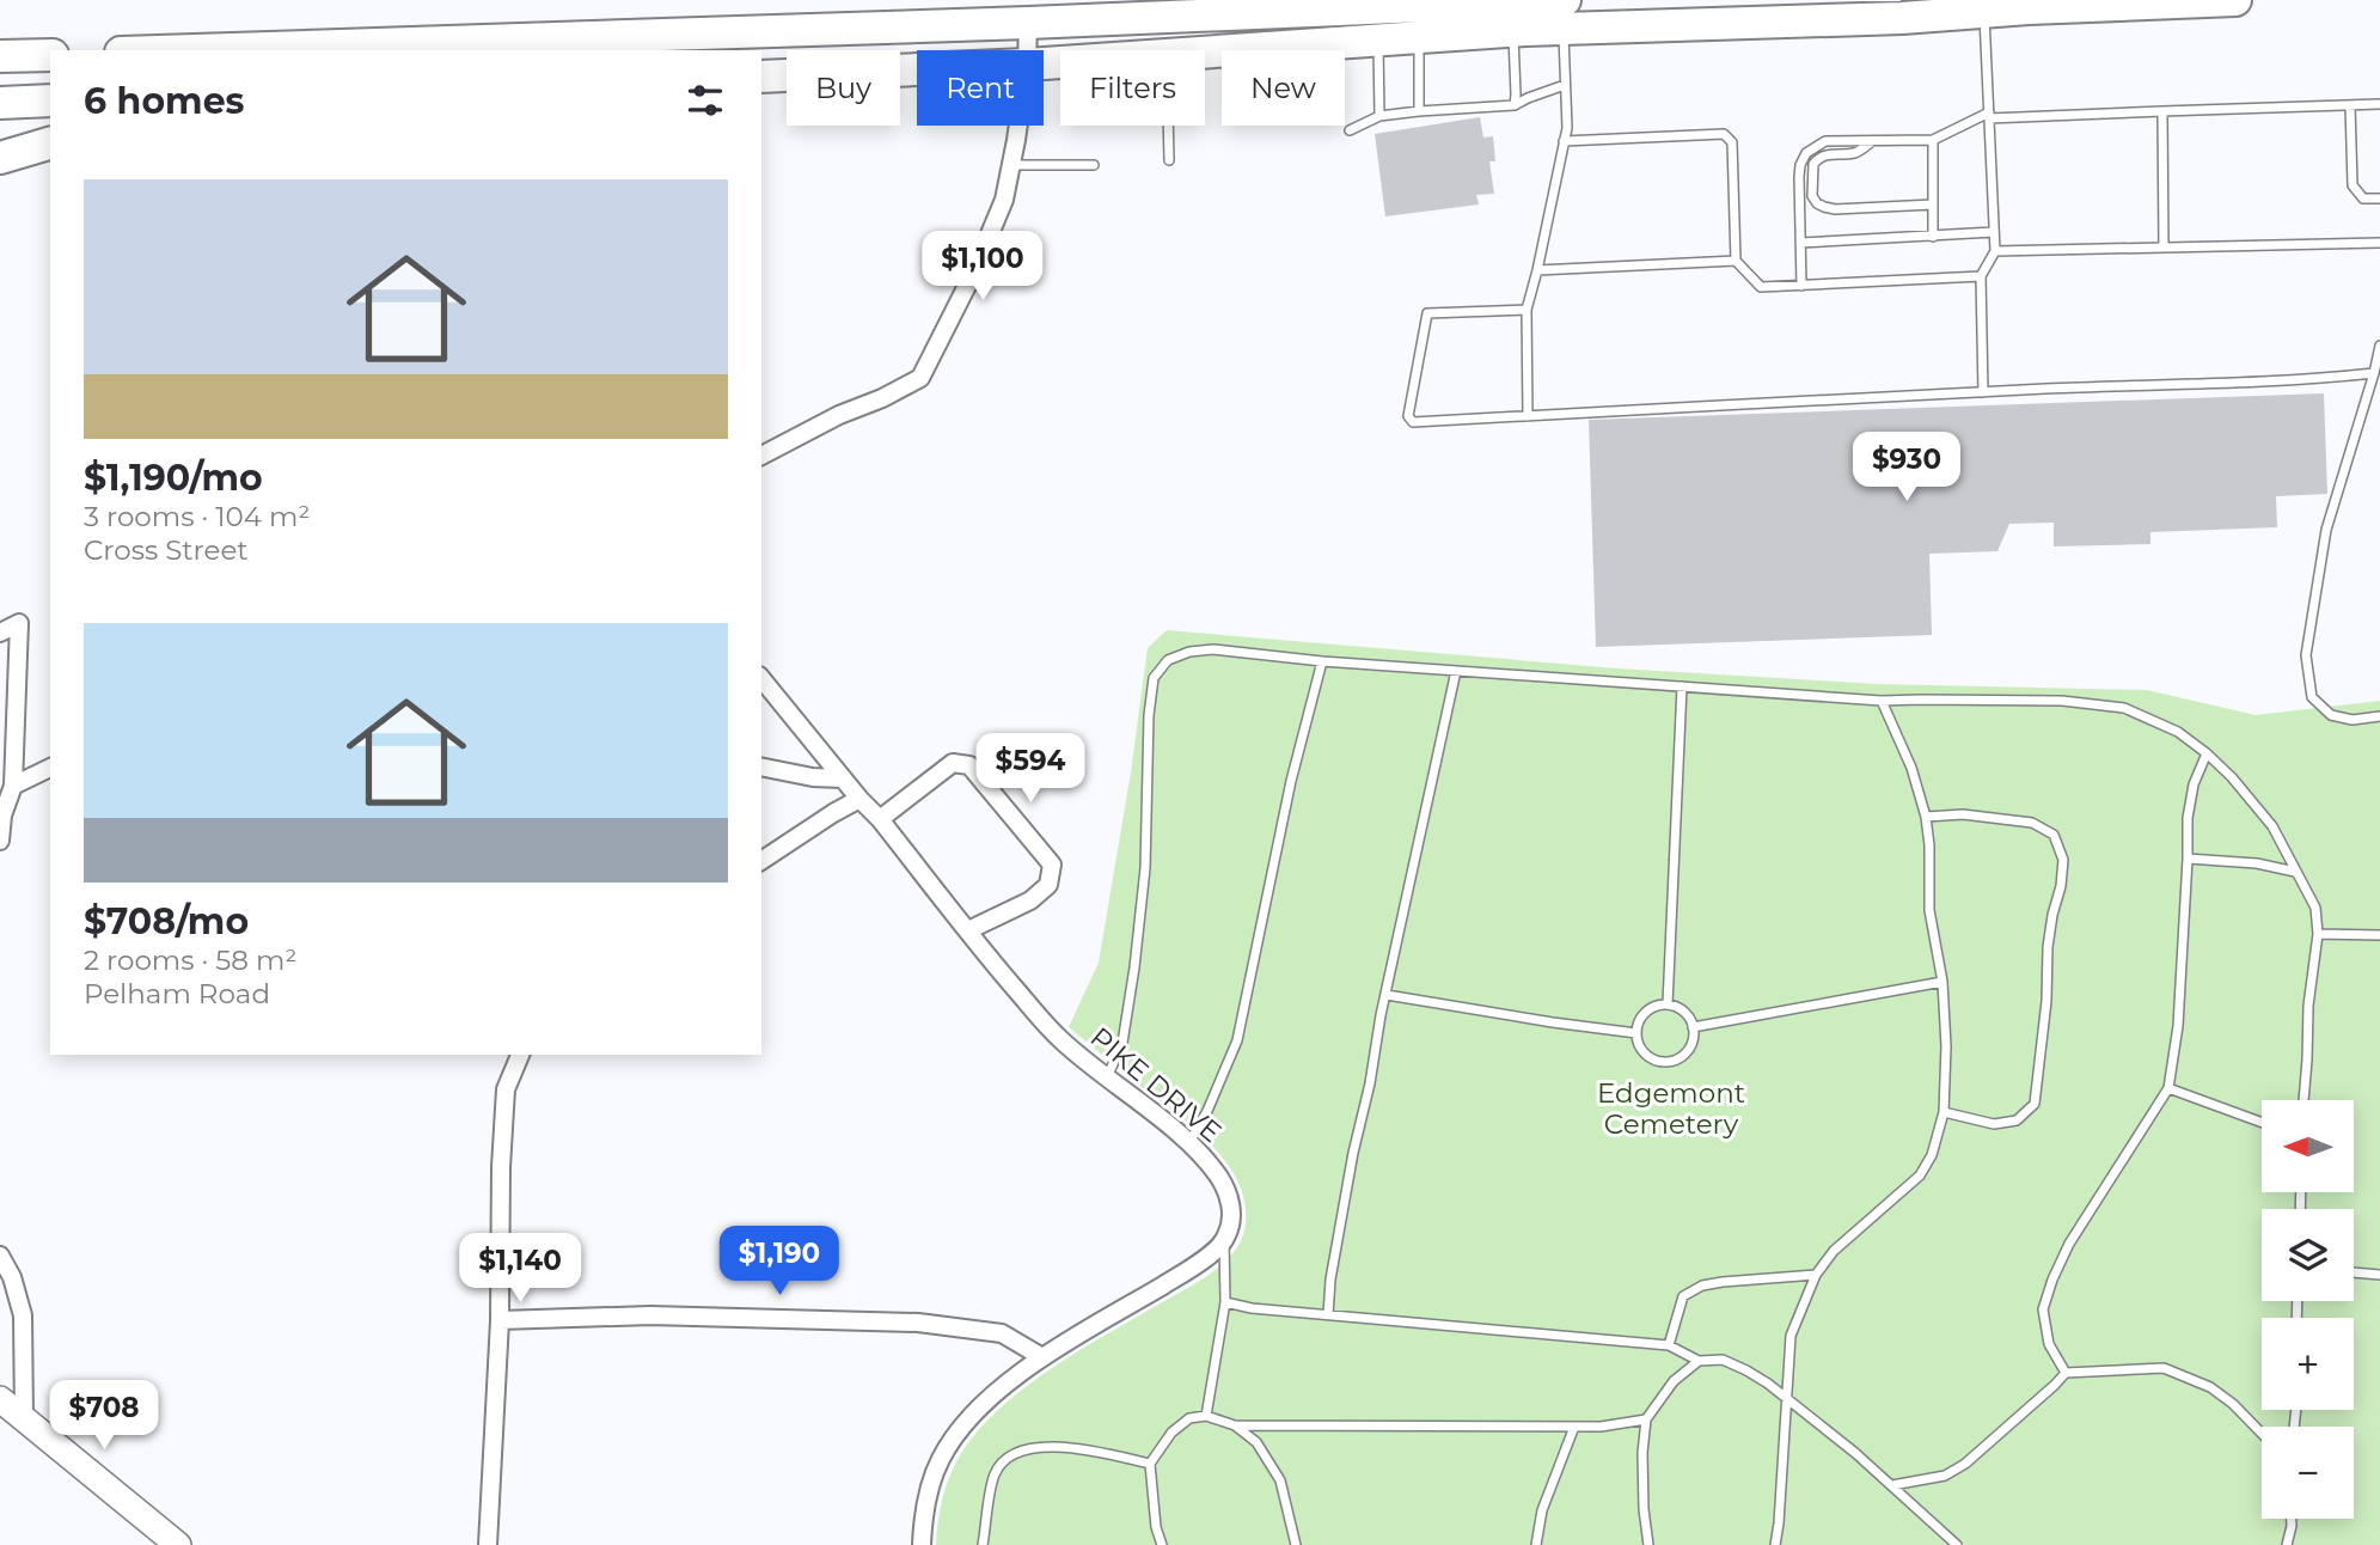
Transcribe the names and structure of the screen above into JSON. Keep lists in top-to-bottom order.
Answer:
{
  "streets": {
    "street": ["PIKE DRIVE"]
  },
  "parks": ["Edgemont Cemetery"],
  "north": "left",
  "page": {
    "chip": [
      "Buy",
      "Rent",
      "Filters",
      "New"
    ],
    "heading": "6 homes",
    "list": [
      {
        "name": "$1,190/mo",
        "note": "3 rooms · 104 m² · Cross Street"
      },
      {
        "name": "$708/mo",
        "note": "2 rooms · 58 m² · Pelham Road"
      }
    ],
    "price": [
      "$1,100",
      "$930",
      "$594",
      "$1,190",
      "$1,140",
      "$708"
    ],
    "map_buttons": ["+", "−"]
  }
}
